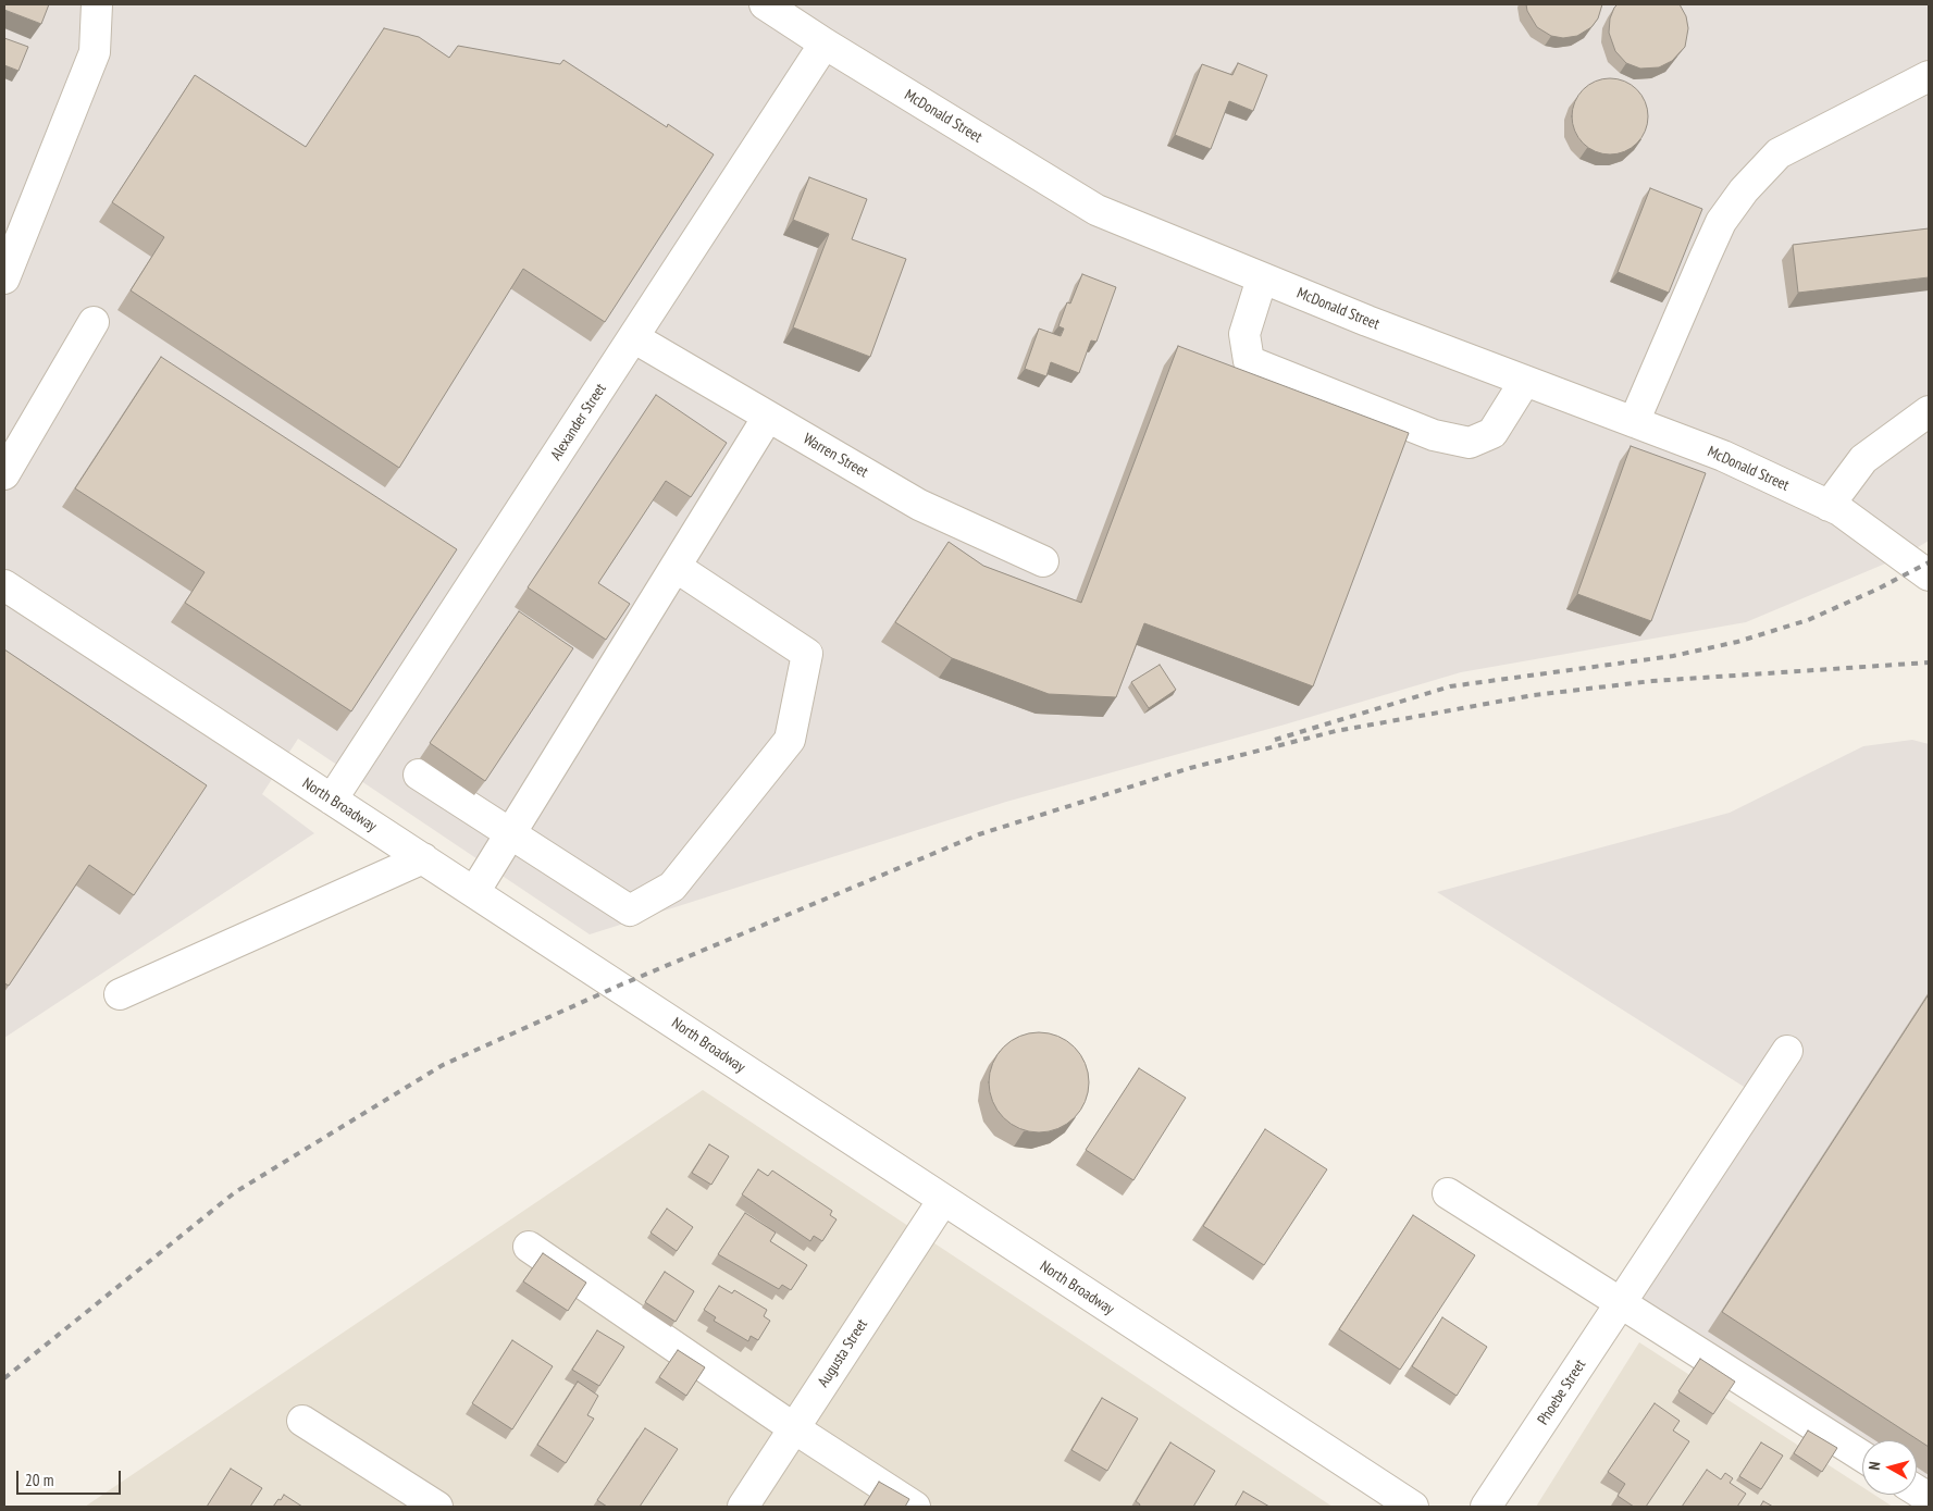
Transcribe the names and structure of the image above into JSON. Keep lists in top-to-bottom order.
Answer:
{
  "streets": {
    "street": [
      "McDonald Street",
      "Alexander Street",
      "Warren Street",
      "North Broadway",
      "Augusta Street",
      "Phoebe Street"
    ]
  },
  "crossings": [
    ["McDonald Street", "Alexander Street"],
    ["Alexander Street", "Warren Street"],
    ["Alexander Street", "North Broadway"],
    ["North Broadway", "Augusta Street"]
  ],
  "scale_bar": "20 m",
  "north": "left"
}
